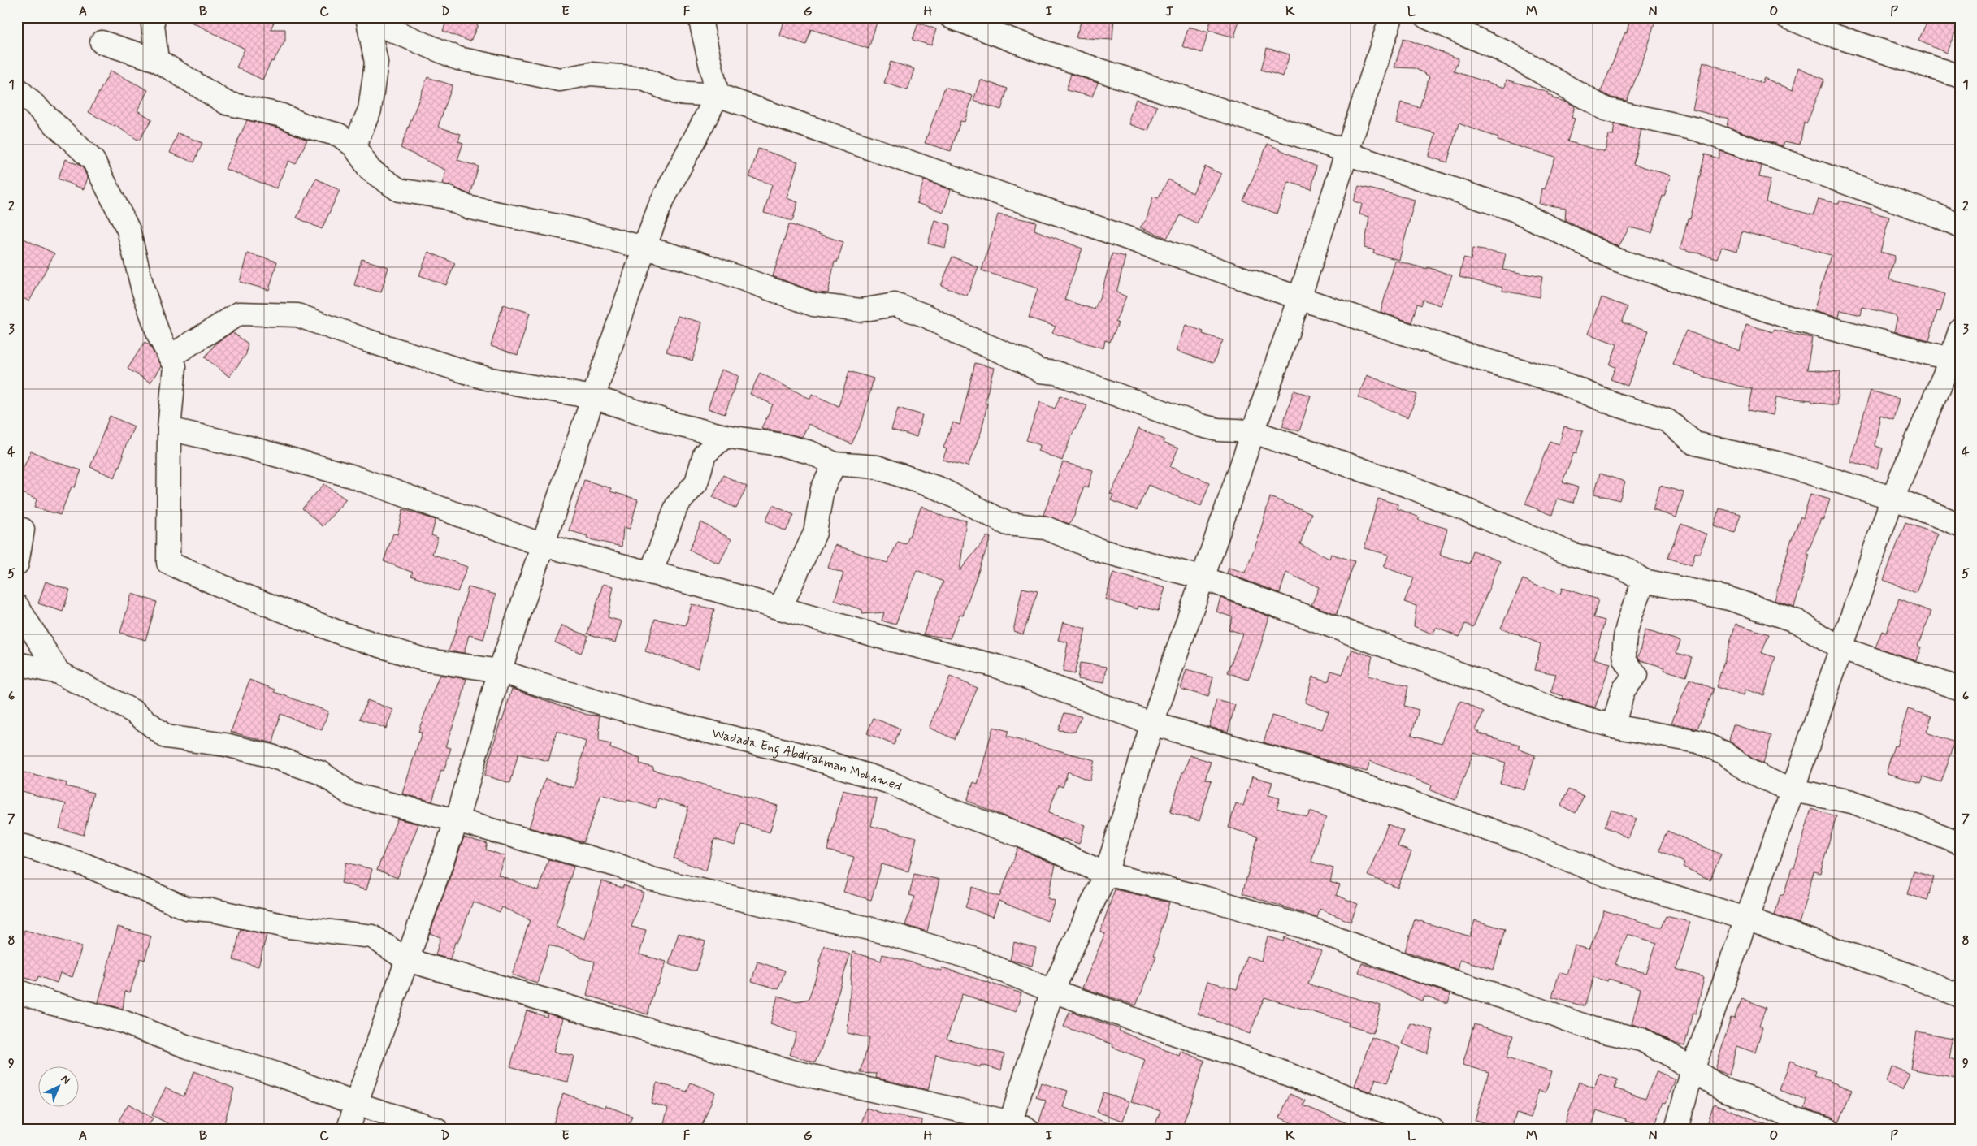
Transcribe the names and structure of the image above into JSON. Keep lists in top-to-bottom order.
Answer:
{
  "streets": {
    "street": ["Wadada Eng Abdirahman Mohamed"]
  },
  "north": "top right",
  "grid": {
    "columns": [
      "A",
      "B",
      "C",
      "D",
      "E",
      "F",
      "G",
      "H",
      "I",
      "J",
      "K",
      "L",
      "M",
      "N",
      "O",
      "P"
    ],
    "rows": [
      "1",
      "2",
      "3",
      "4",
      "5",
      "6",
      "7",
      "8",
      "9"
    ]
  }
}
